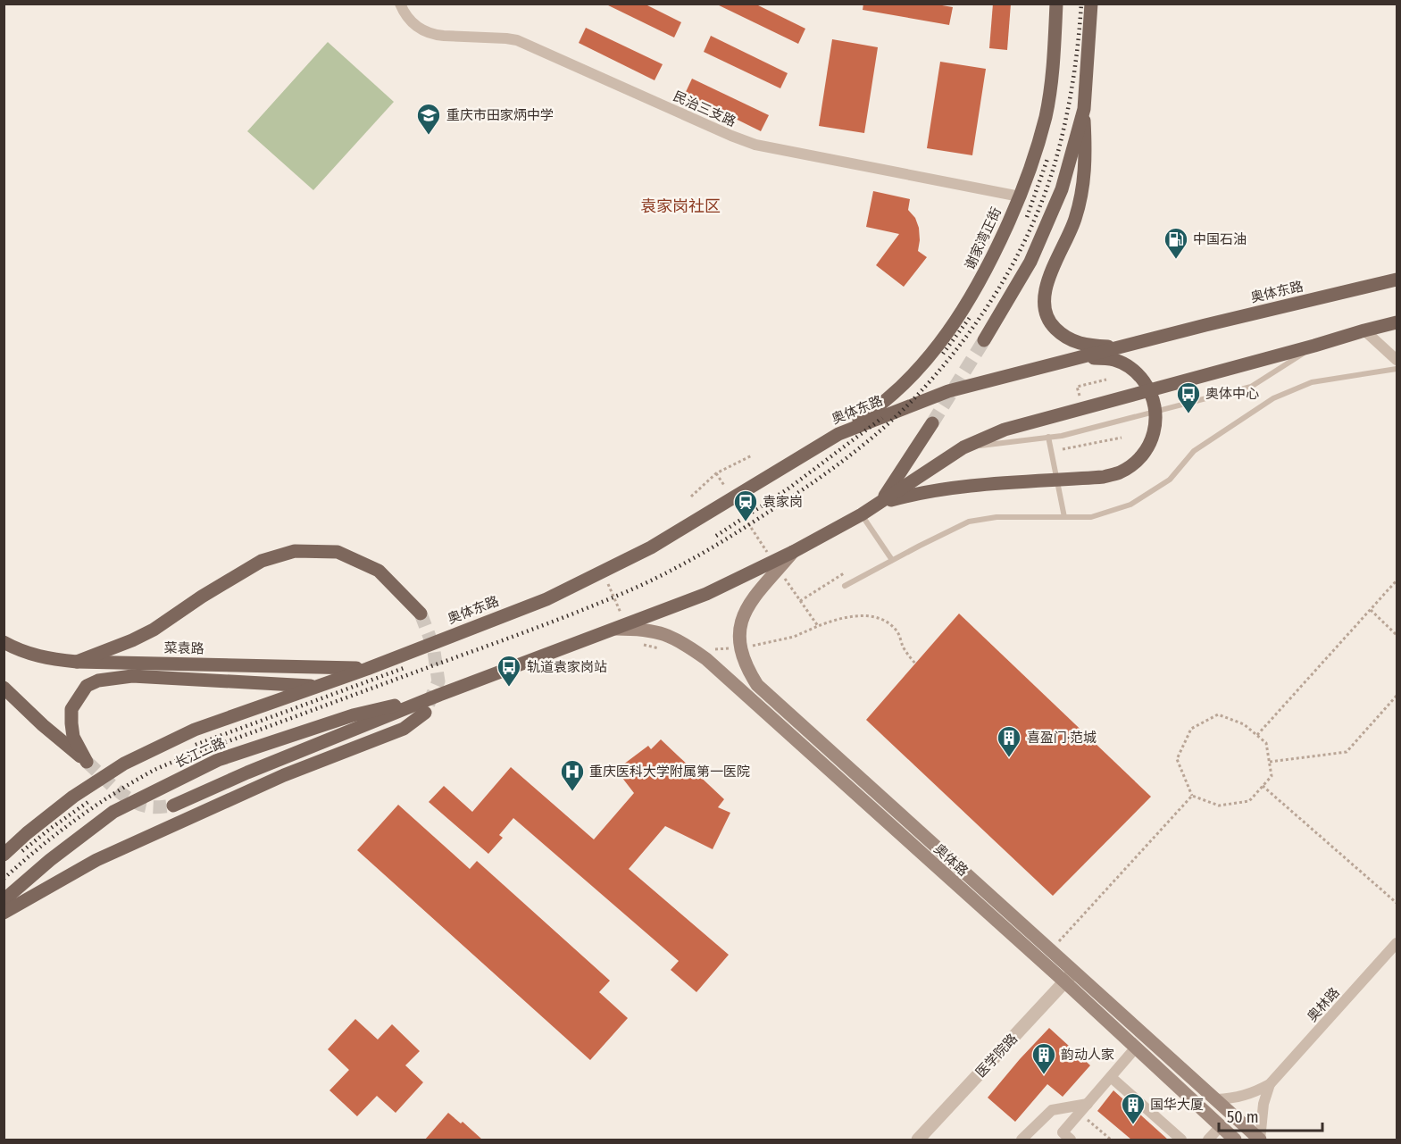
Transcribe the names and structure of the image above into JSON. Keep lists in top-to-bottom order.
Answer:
{
  "streets": {
    "main road": [
      "谢家湾正街",
      "奥体东路",
      "菜袁路",
      "长江二路",
      "奥体路"
    ],
    "street": ["民治三支路", "奥林路", "医学院路"]
  },
  "crossings": [
    ["民治三支路", "谢家湾正街"],
    ["谢家湾正街", "奥体东路"],
    ["奥体东路", "菜袁路"],
    ["奥体东路", "长江二路"],
    ["菜袁路", "长江二路"],
    ["奥体路", "奥林路"],
    ["奥体路", "医学院路"]
  ],
  "districts": ["袁家岗社区"],
  "places": {
    "school or university": ["重庆市田家炳中学"],
    "fuel station": ["中国石油"],
    "bus stop": ["奥体中心", "轨道袁家岗站"],
    "station": ["袁家岗"],
    "building": ["喜盈门·范城", "韵动人家", "国华大厦"],
    "hospital": ["重庆医科大学附属第一医院"]
  },
  "scale_bar": "50 m"
}
